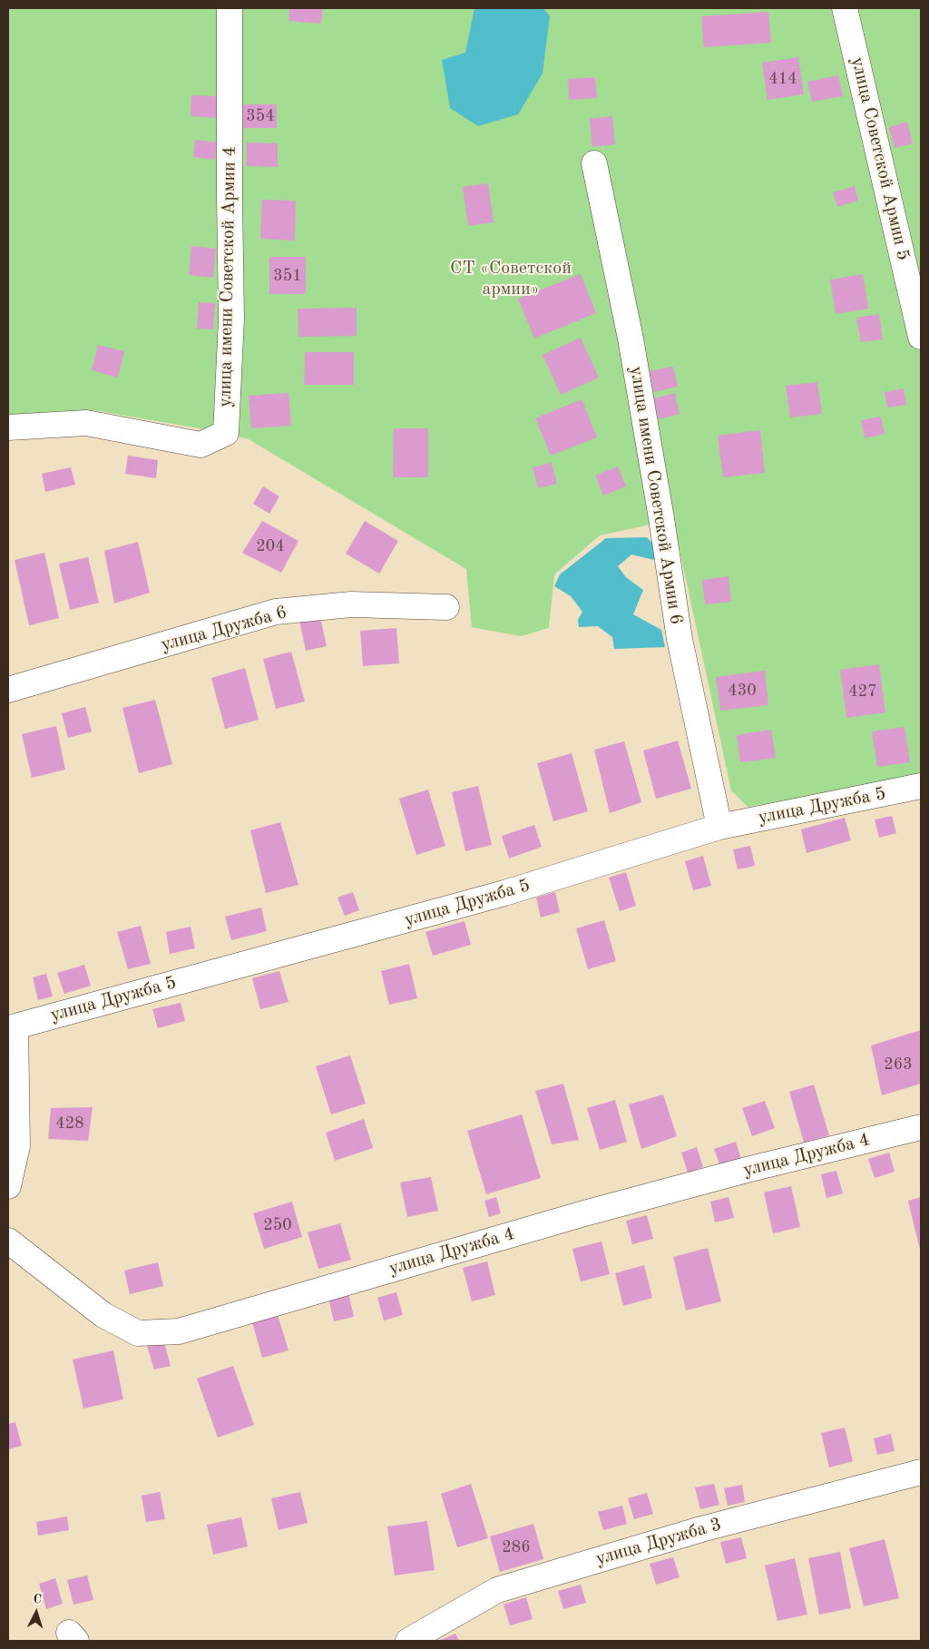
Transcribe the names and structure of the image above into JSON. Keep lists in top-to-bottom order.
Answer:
{
  "streets": {
    "street": [
      "улица Советской Армии 5",
      "улица имени Советской Армии 4",
      "улица имени Советской Армии 6",
      "улица Дружба 6",
      "улица Дружба 5",
      "улица Дружба 4",
      "улица Дружба 3"
    ]
  },
  "crossings": [
    ["улица имени Советской Армии 6", "улица Дружба 5"]
  ],
  "parks": ["СТ «Советской армии»"],
  "house_numbers": [
    "414",
    "354",
    "351",
    "204",
    "430",
    "427",
    "263",
    "428",
    "250",
    "286"
  ],
  "north": "top"
}
